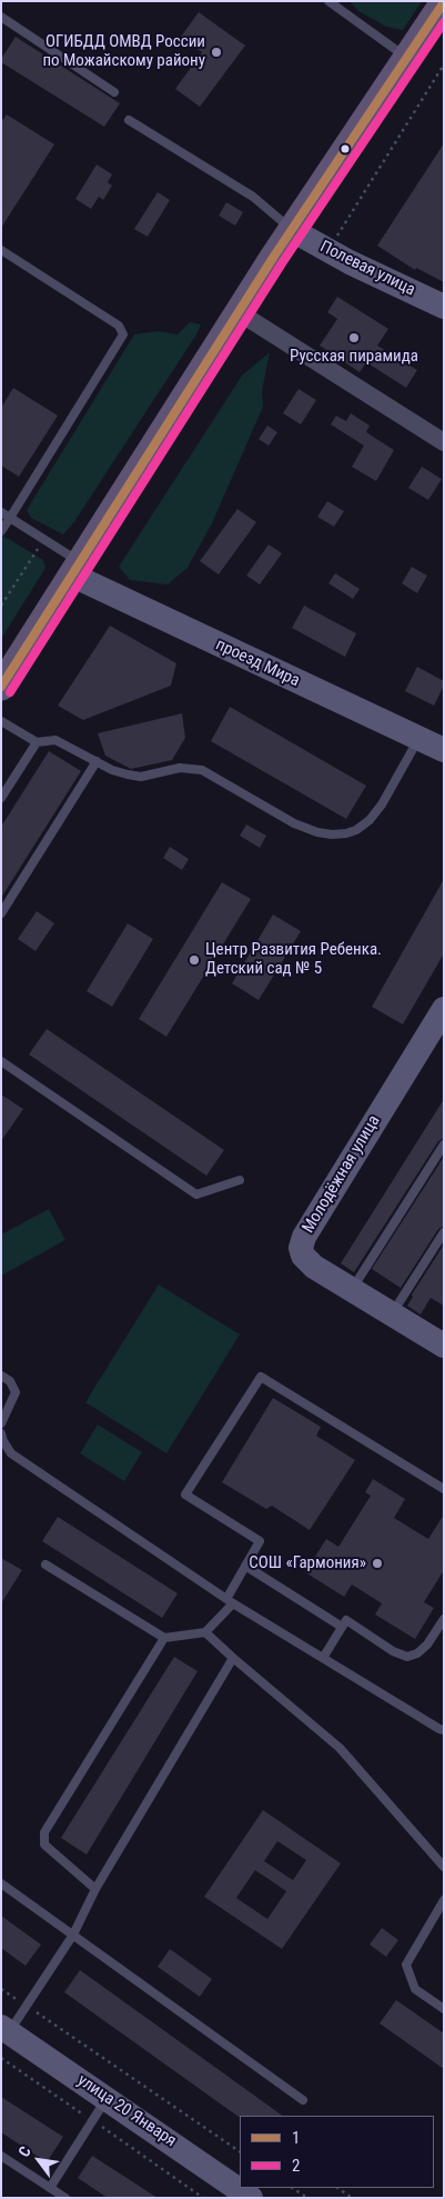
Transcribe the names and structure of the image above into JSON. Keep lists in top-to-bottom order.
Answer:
{
  "streets": {
    "street": [
      "Полевая улица",
      "проезд Мира",
      "Молодёжная улица",
      "улица 20 Января"
    ]
  },
  "places": [
    "ОГИБДД ОМВД России по Можайскому району",
    "Русская пирамида",
    "Центр Развития Ребенка. Детский сад № 5",
    "СОШ «Гармония»"
  ],
  "lines": ["transit line 1", "transit line 2"],
  "legend": ["1", "2"],
  "north": "top left"
}
